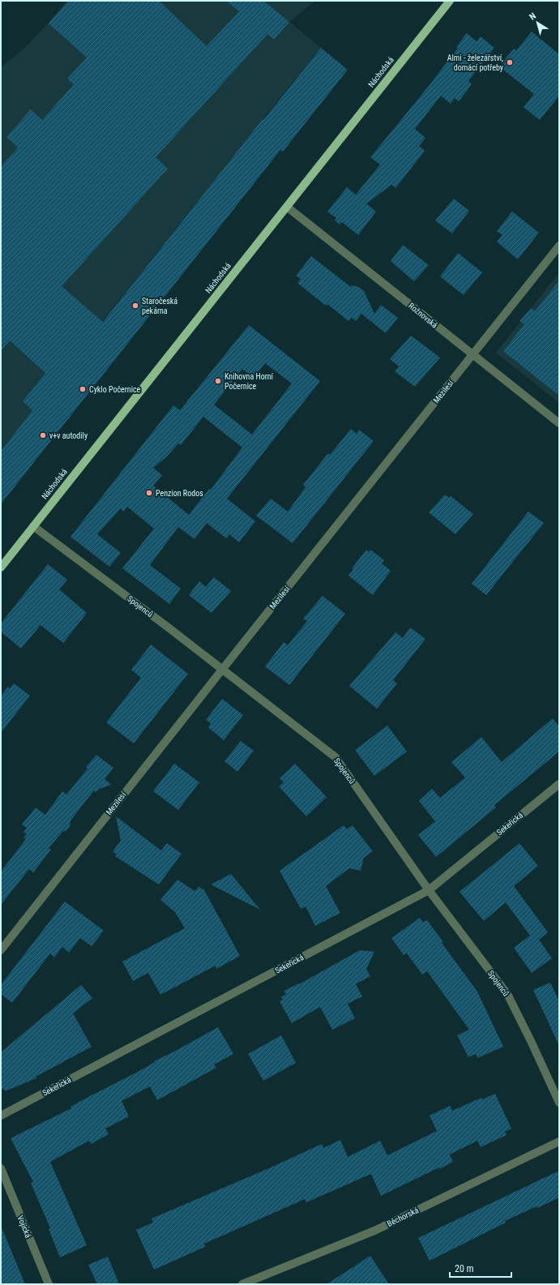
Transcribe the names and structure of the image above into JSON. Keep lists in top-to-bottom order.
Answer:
{
  "streets": {
    "main road": ["Náchodská"],
    "street": [
      "Rožnovská",
      "Mezilesí",
      "Spojenců",
      "Sekeřická",
      "Běchorská",
      "Vojická"
    ]
  },
  "crossings": [
    ["Náchodská", "Rožnovská"],
    ["Náchodská", "Spojenců"],
    ["Rožnovská", "Mezilesí"],
    ["Mezilesí", "Spojenců"],
    ["Spojenců", "Sekeřická"]
  ],
  "places": [
    "Almi - železářství, domácí potřeby",
    "Staročeská pekárna",
    "Knihovna Horní Počernice",
    "Cyklo Počernice",
    "v+v autodily",
    "Penzion Rodos"
  ],
  "scale_bar": "20 m",
  "north": "top left"
}
